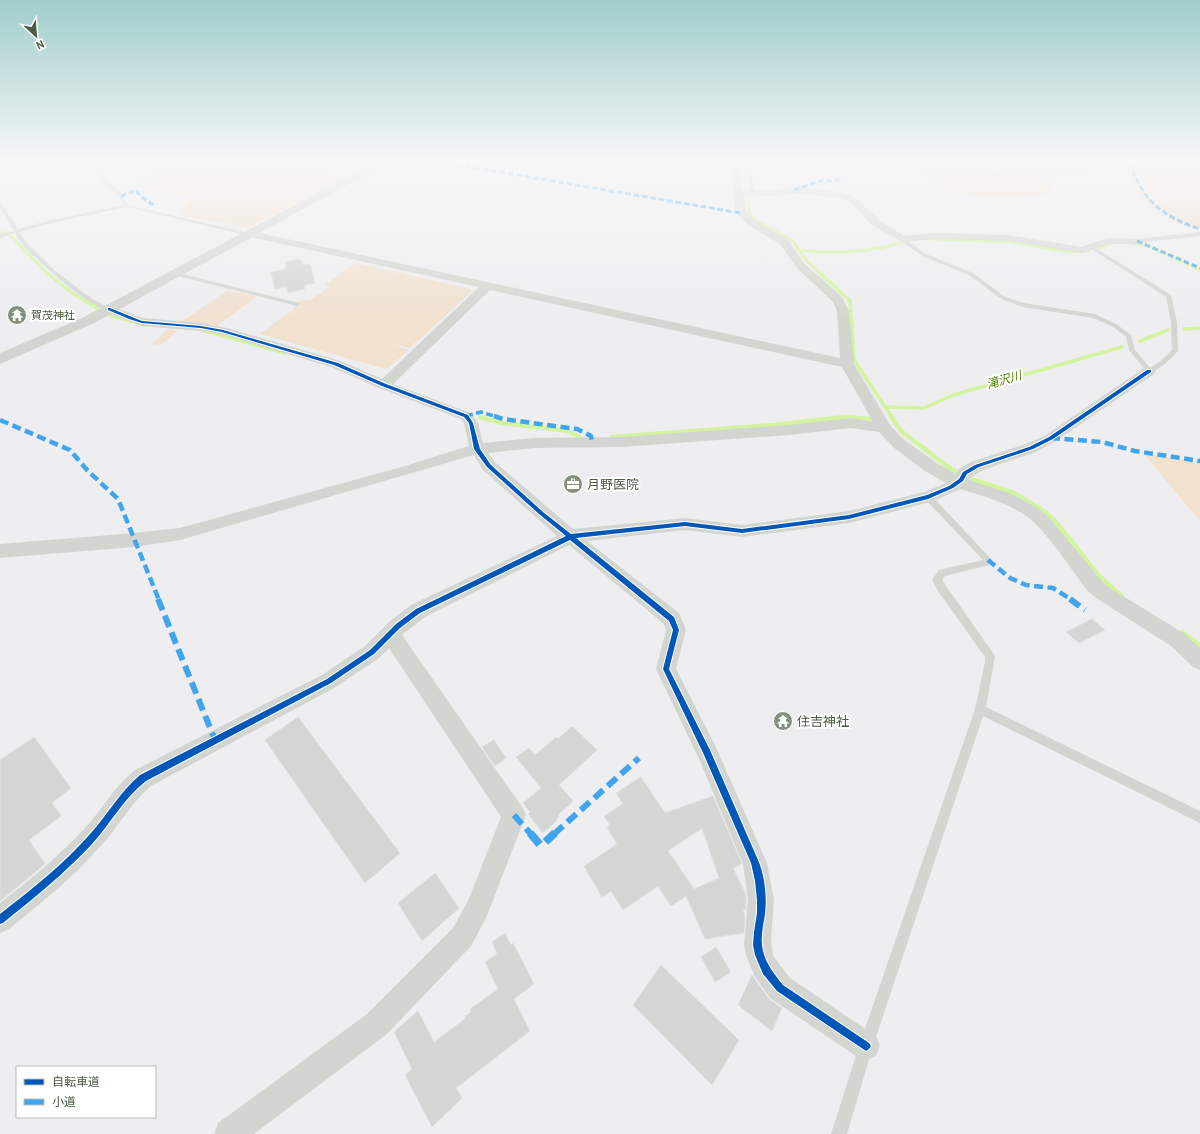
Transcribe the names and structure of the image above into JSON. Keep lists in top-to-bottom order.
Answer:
{
  "water": ["滝沢川"],
  "places": {
    "temple": ["賀茂神社", "住吉神社"],
    "office": ["月野医院"]
  },
  "legend": ["自転車道", "小道"],
  "north": "bottom right"
}
